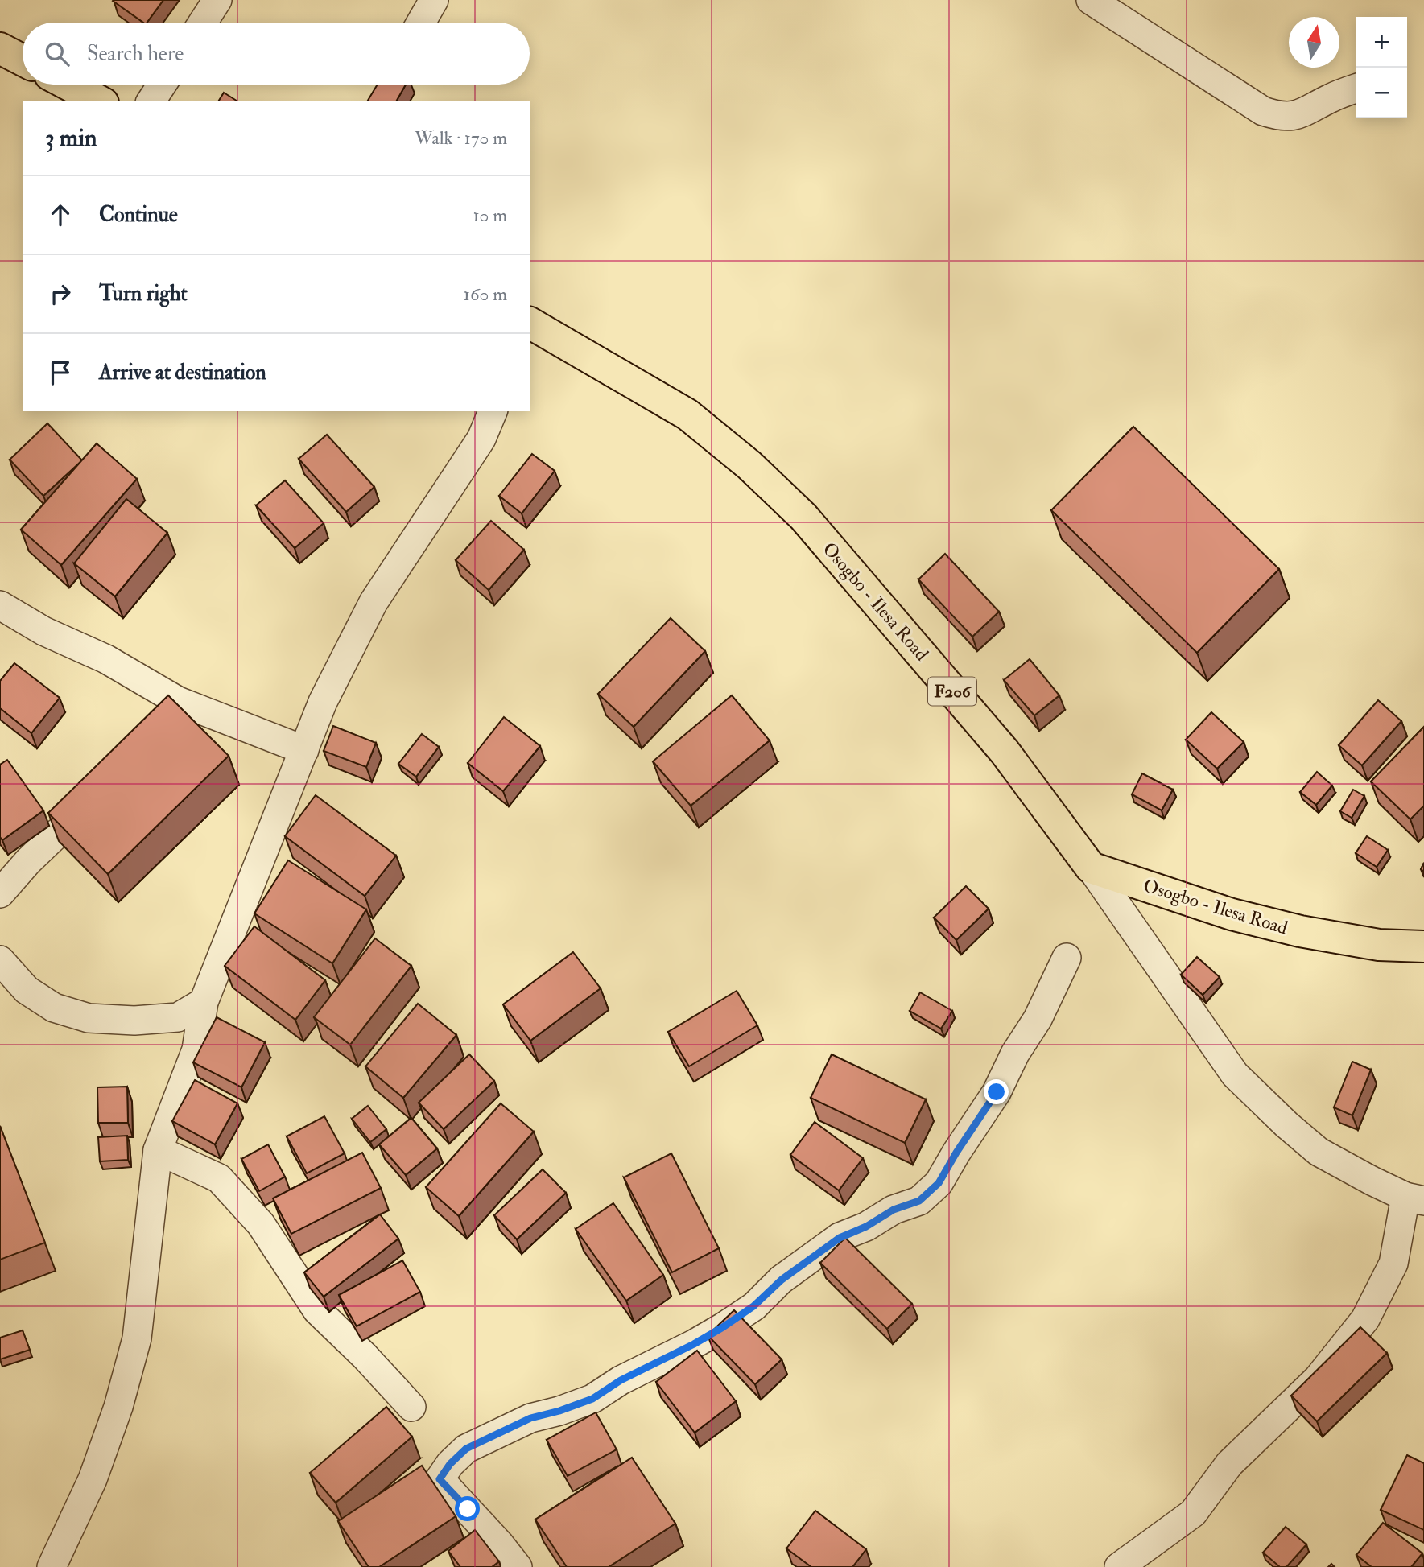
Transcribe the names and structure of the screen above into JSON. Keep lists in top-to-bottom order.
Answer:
{
  "streets": {
    "main road": ["Osogbo - Ilesa Road", "F206"]
  },
  "north": "top",
  "page": {
    "map_buttons": ["+", "−"],
    "search": "Search here",
    "heading": ["3 min", "Walk · 170 m"],
    "list": [
      ["Continue", "10 m"],
      ["Turn right", "160 m"],
      "Arrive at destination"
    ]
  }
}
